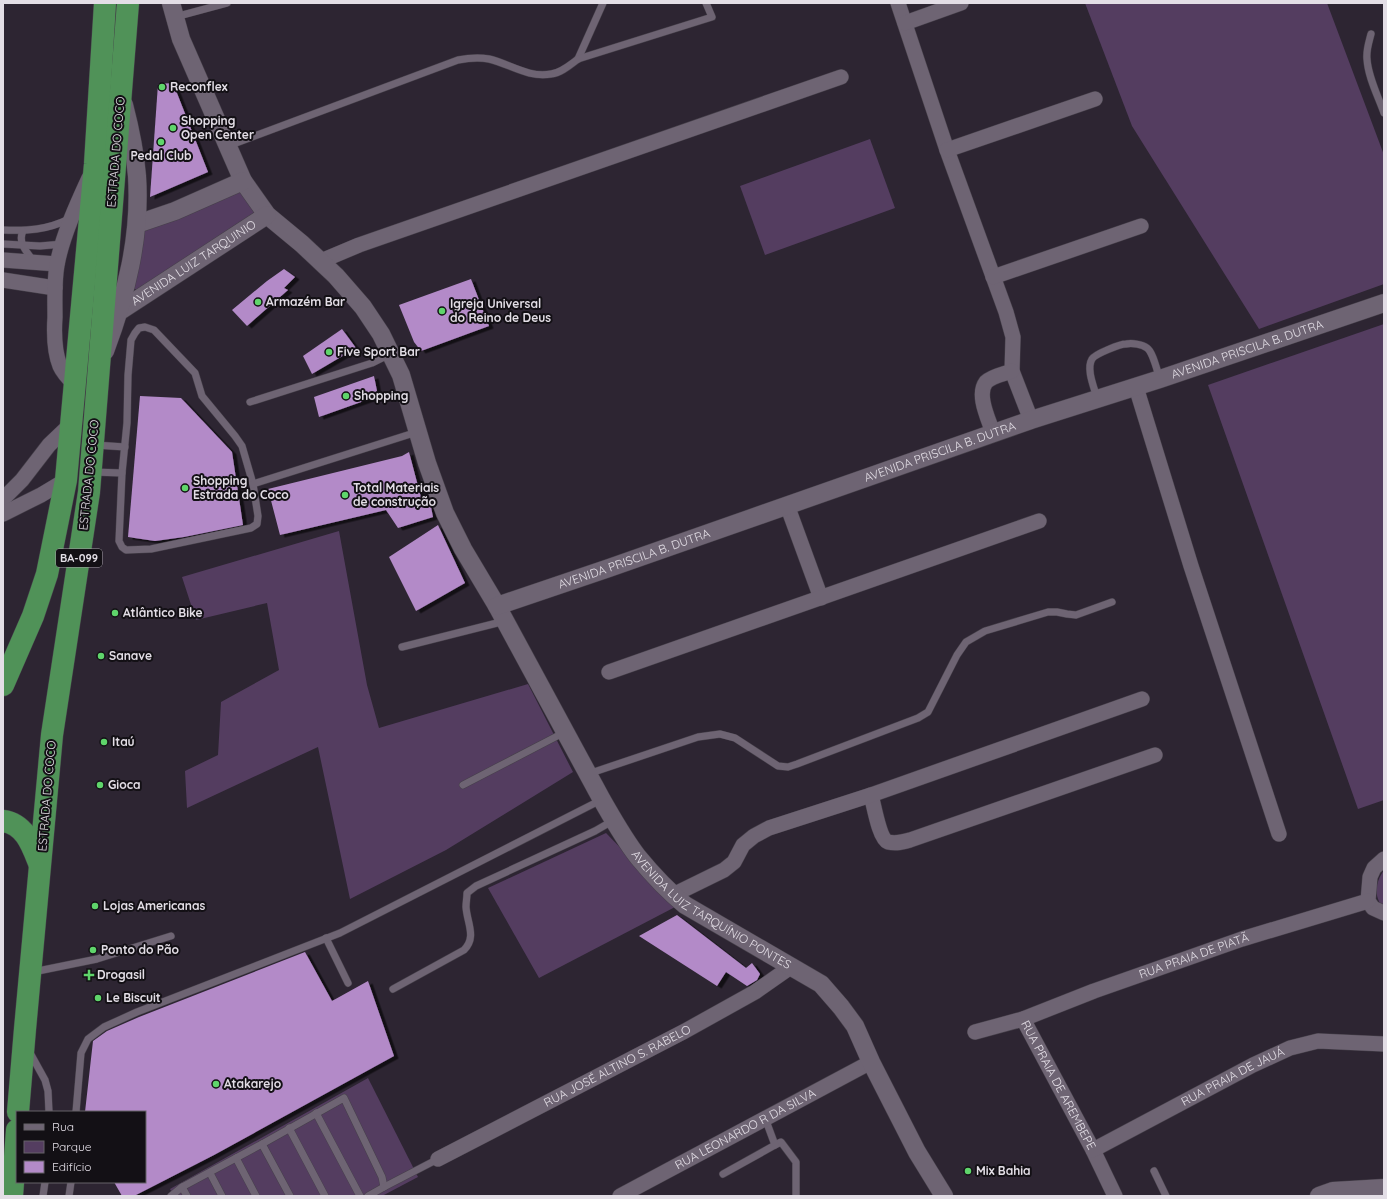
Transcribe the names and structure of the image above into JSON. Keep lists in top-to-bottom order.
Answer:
{
  "streets": {
    "highway": ["ESTRADA DO COCO", "BA-099"],
    "street": [
      "AVENIDA LUIZ TARQUINIO",
      "AVENIDA PRISCILA B. DUTRA",
      "AVENIDA LUIZ TARQUÍNIO PONTES",
      "RUA PRAIA DE PIATÃ",
      "RUA JOSÉ ALTINO S. RABELO",
      "RUA PRAIA DE JAUÁ",
      "RUA PRAIA DE AREMBEPE",
      "RUA LEONARDO R DA SILVA"
    ]
  },
  "crossings": [
    ["AVENIDA LUIZ TARQUINIO", "AVENIDA PRISCILA B. DUTRA"],
    ["AVENIDA LUIZ TARQUINIO", "AVENIDA LUIZ TARQUÍNIO PONTES"],
    ["AVENIDA PRISCILA B. DUTRA", "AVENIDA LUIZ TARQUÍNIO PONTES"],
    ["AVENIDA LUIZ TARQUÍNIO PONTES", "RUA JOSÉ ALTINO S. RABELO"],
    ["AVENIDA LUIZ TARQUÍNIO PONTES", "RUA LEONARDO R DA SILVA"],
    ["RUA PRAIA DE PIATÃ", "RUA PRAIA DE AREMBEPE"],
    ["RUA PRAIA DE JAUÁ", "RUA PRAIA DE AREMBEPE"]
  ],
  "places": {
    "other": [
      "Reconflex",
      "Shopping Open Center",
      "Pedal Club",
      "Armazém Bar",
      "Igreja Universal do Reino de Deus",
      "Five Sport Bar",
      "Shopping",
      "Shopping Estrada do Coco",
      "Total Materiais de construção",
      "Atlântico Bike",
      "Sanave",
      "Itaú",
      "Gioca",
      "Lojas Americanas",
      "Ponto do Pão",
      "Le Biscuit",
      "Atakarejo",
      "Mix Bahia"
    ],
    "health": ["Drogasil"]
  },
  "legend": ["Rua", "Parque", "Edifício"]
}
